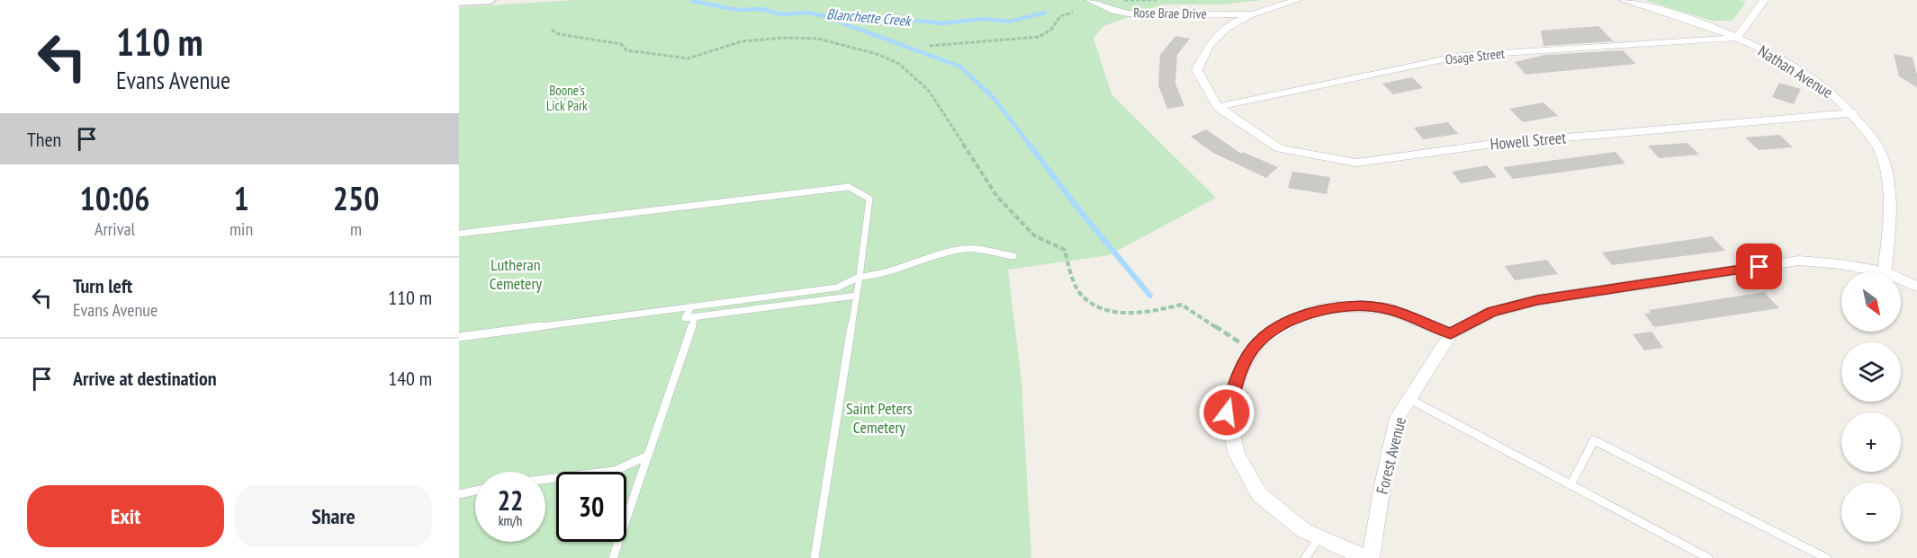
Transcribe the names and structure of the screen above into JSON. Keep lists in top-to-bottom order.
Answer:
{
  "streets": {
    "street": [
      "Rose Brae Drive",
      "Osage Street",
      "Nathan Avenue",
      "Howell Street",
      "Forest Avenue"
    ]
  },
  "crossings": [
    ["Osage Street", "Nathan Avenue"],
    ["Osage Street", "Howell Street"],
    ["Nathan Avenue", "Howell Street"]
  ],
  "water": ["Blanchette Creek"],
  "parks": ["Boone's Lick Park", "Lutheran Cemetery", "Saint Peters Cemetery"],
  "north": "bottom right",
  "page": {
    "turn": ["110 m", "Evans Avenue"],
    "then": "Then",
    "eta": [
      "10:06",
      "Arrival",
      "1",
      "min",
      "250",
      "m"
    ],
    "list": [
      {
        "name": "Turn left",
        "note": "Evans Avenue",
        "value": "110 m"
      },
      {
        "name": "Arrive at destination",
        "value": "140 m"
      }
    ],
    "map_buttons": ["+", "−"],
    "speed": "22 km/h",
    "limit": "30",
    "buttons": ["Exit", "Share"]
  }
}
